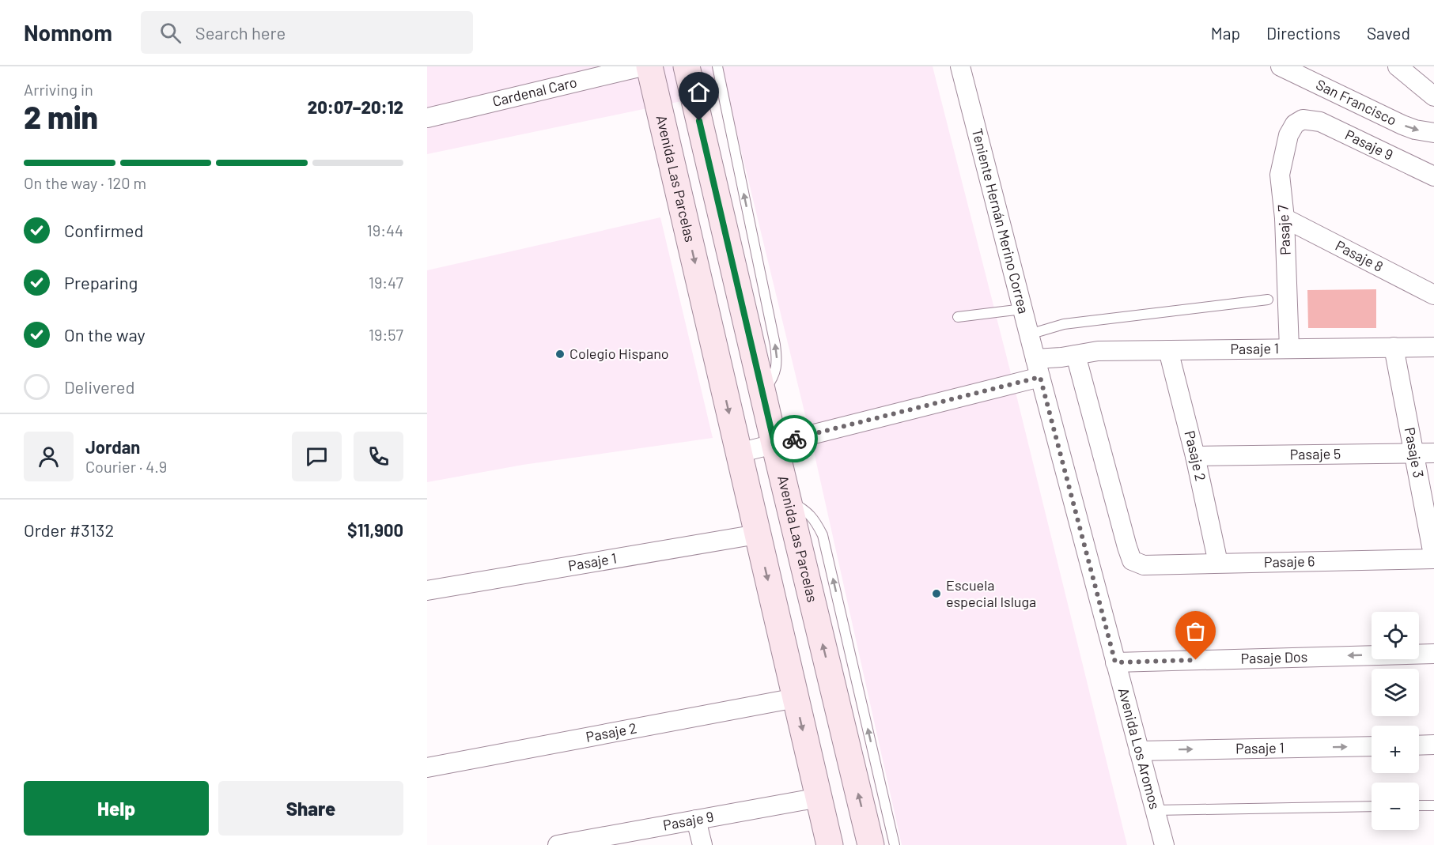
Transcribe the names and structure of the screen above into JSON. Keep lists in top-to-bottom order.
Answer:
{
  "streets": {
    "street": [
      "Cardenal Caro",
      "San Francisco",
      "Pasaje 9",
      "Avenida Las Parcelas",
      "Teniente Hernán Merino Correa",
      "Pasaje 7",
      "Pasaje 8",
      "Pasaje 1",
      "Pasaje 3",
      "Pasaje 5",
      "Pasaje 2",
      "Pasaje 6",
      "Pasaje Dos",
      "Avenida Los Aromos"
    ]
  },
  "crossings": [
    ["Pasaje 9", "Avenida Las Parcelas"],
    ["Pasaje 9", "Pasaje 7"],
    ["Avenida Las Parcelas", "Pasaje 1"],
    ["Avenida Las Parcelas", "Pasaje 2"],
    ["Teniente Hernán Merino Correa", "Pasaje 1"],
    ["Teniente Hernán Merino Correa", "Avenida Los Aromos"],
    ["Pasaje 7", "Pasaje 8"],
    ["Pasaje 7", "Pasaje 1"],
    ["Pasaje 1", "Pasaje 3"],
    ["Pasaje 1", "Pasaje 2"],
    ["Pasaje 1", "Pasaje 6"],
    ["Pasaje 1", "Avenida Los Aromos"],
    ["Pasaje 3", "Pasaje 5"],
    ["Pasaje 3", "Pasaje 6"],
    ["Pasaje 5", "Pasaje 2"],
    ["Pasaje 2", "Pasaje 6"],
    ["Pasaje Dos", "Avenida Los Aromos"]
  ],
  "one_way": ["San Francisco", "Pasaje Dos"],
  "places": ["Colegio Hispano", "Escuela especial Isluga"],
  "page": {
    "header": "Nomnom",
    "search": "Search here",
    "nav": ["Map", "Directions", "Saved"],
    "heading": ["2 min", "Arriving in", "20:07–20:12"],
    "panel": [
      "Jordan",
      "Courier · 4.9",
      "Order #3132",
      "$11,900"
    ],
    "bar": "On the way · 120 m",
    "list": [
      ["Confirmed", "19:44"],
      ["Preparing", "19:47"],
      ["On the way", "19:57"],
      "Delivered"
    ],
    "map_buttons": ["+", "−"],
    "buttons": ["Help", "Share"]
  }
}
